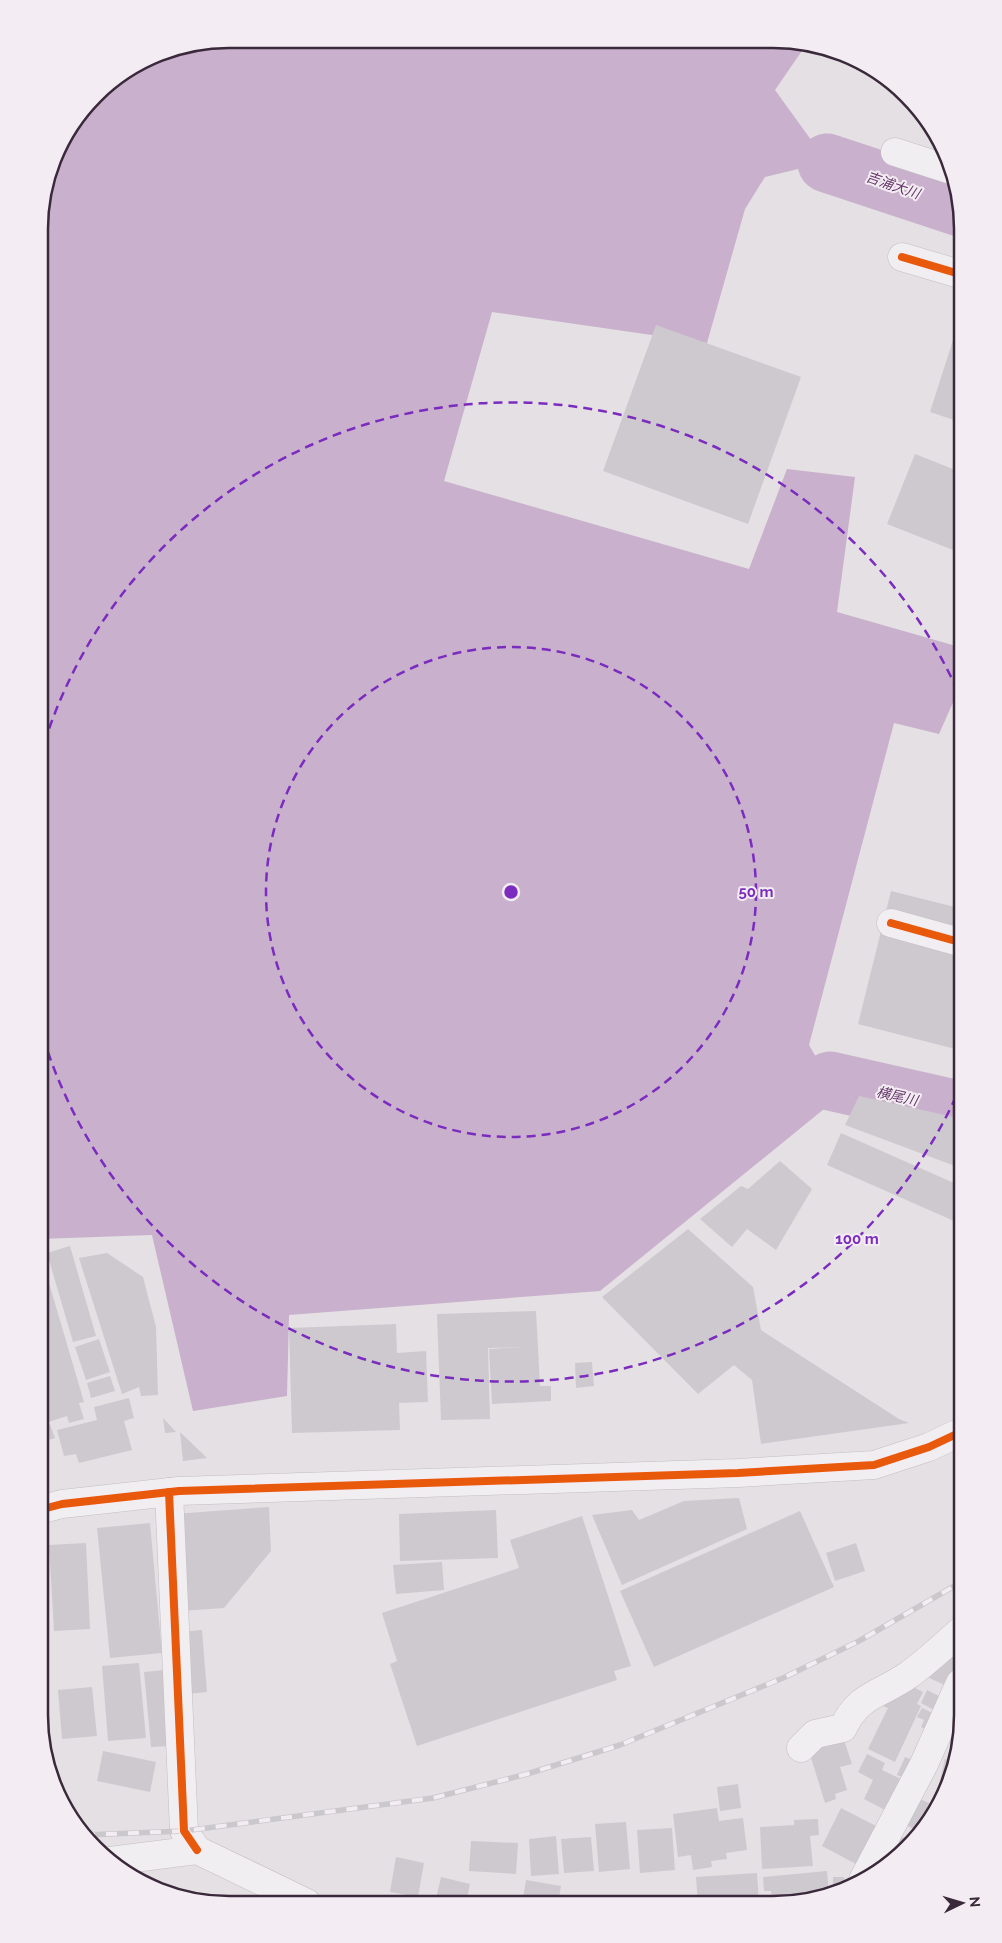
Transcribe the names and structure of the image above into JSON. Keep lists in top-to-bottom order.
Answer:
{
  "water": ["吉浦大川", "横尾川"],
  "north": "right",
  "rings": ["50 m", "100 m"]
}
